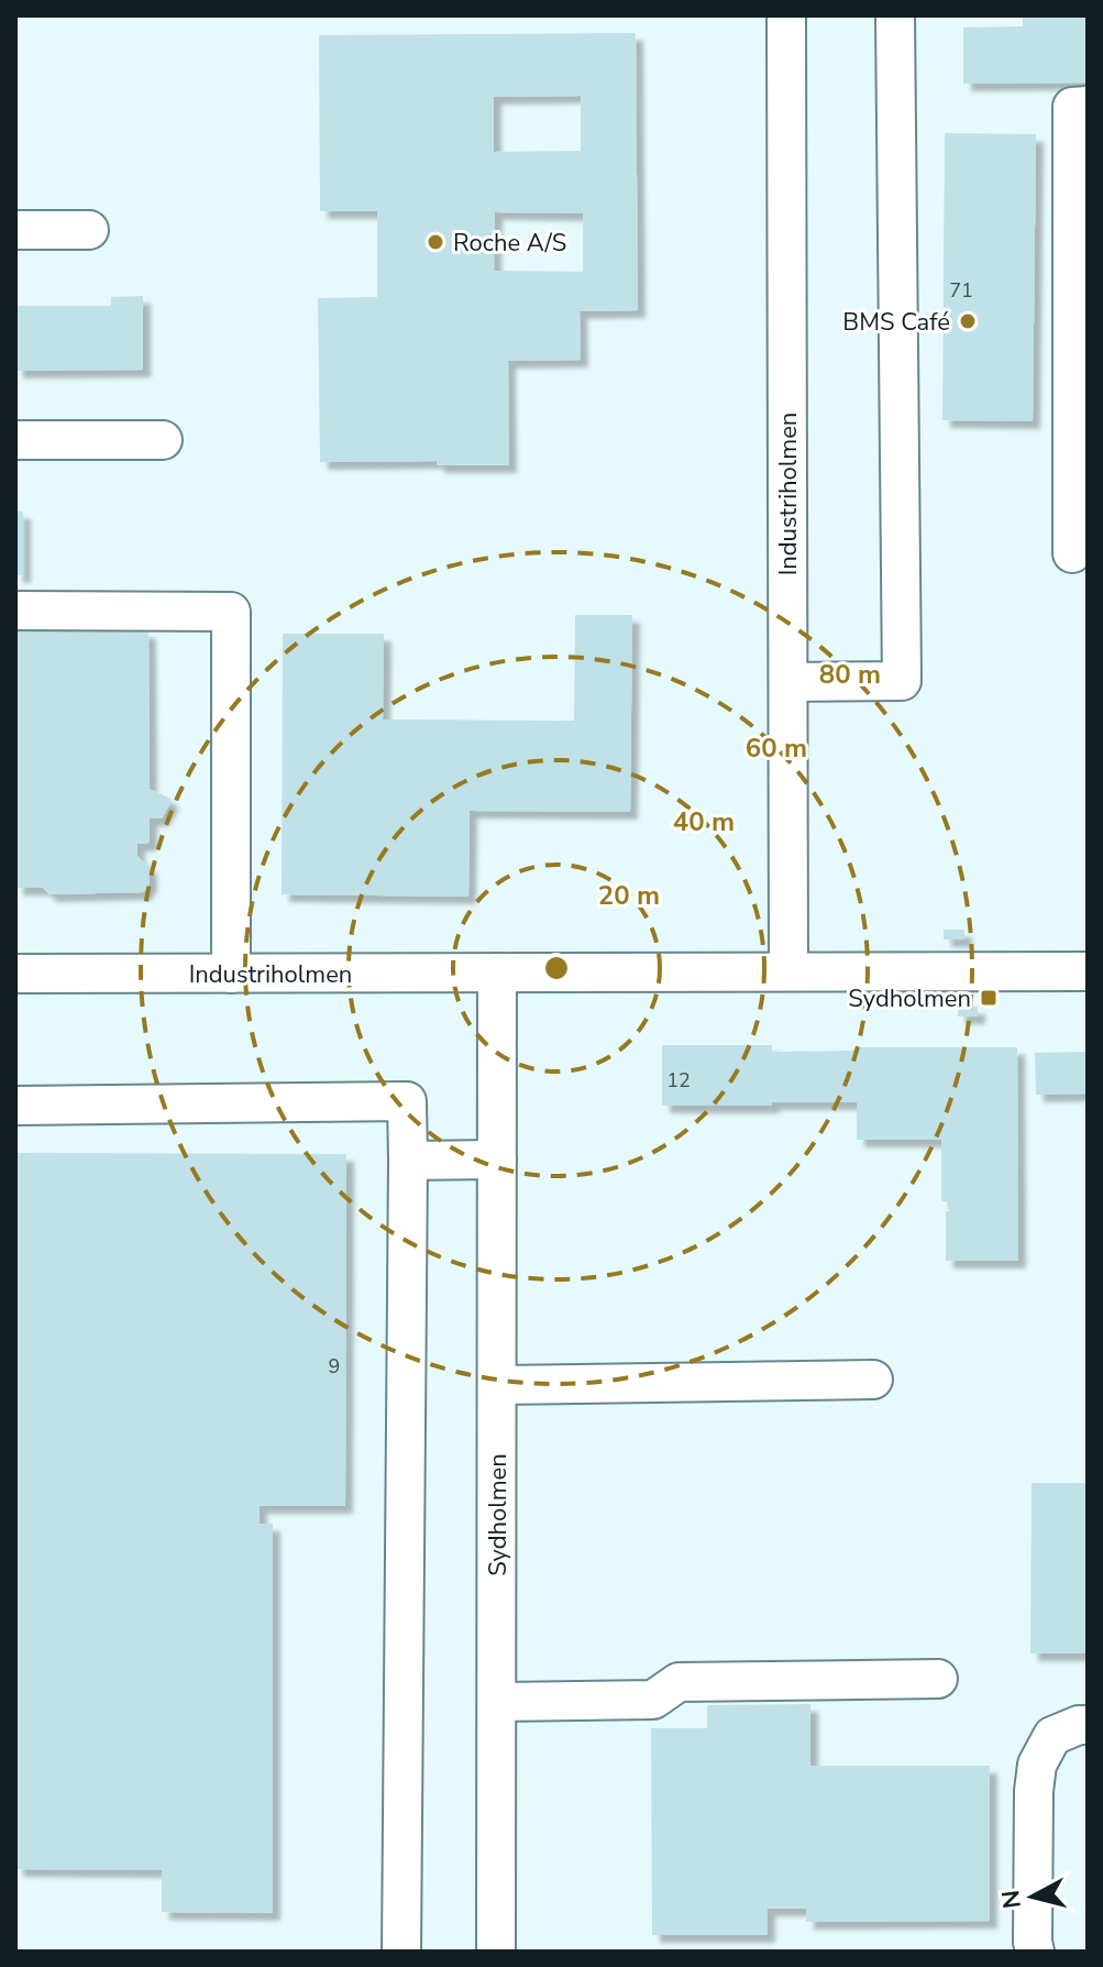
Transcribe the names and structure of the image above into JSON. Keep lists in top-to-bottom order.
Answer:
{
  "streets": {
    "street": ["Industriholmen", "Sydholmen"]
  },
  "crossings": [
    ["Industriholmen", "Sydholmen"]
  ],
  "places": {
    "other": ["Roche A/S", "BMS Café"],
    "transit": ["Sydholmen"]
  },
  "house_numbers": ["71", "12", "9"],
  "north": "left",
  "rings": [
    "80 m",
    "60 m",
    "40 m",
    "20 m"
  ]
}
